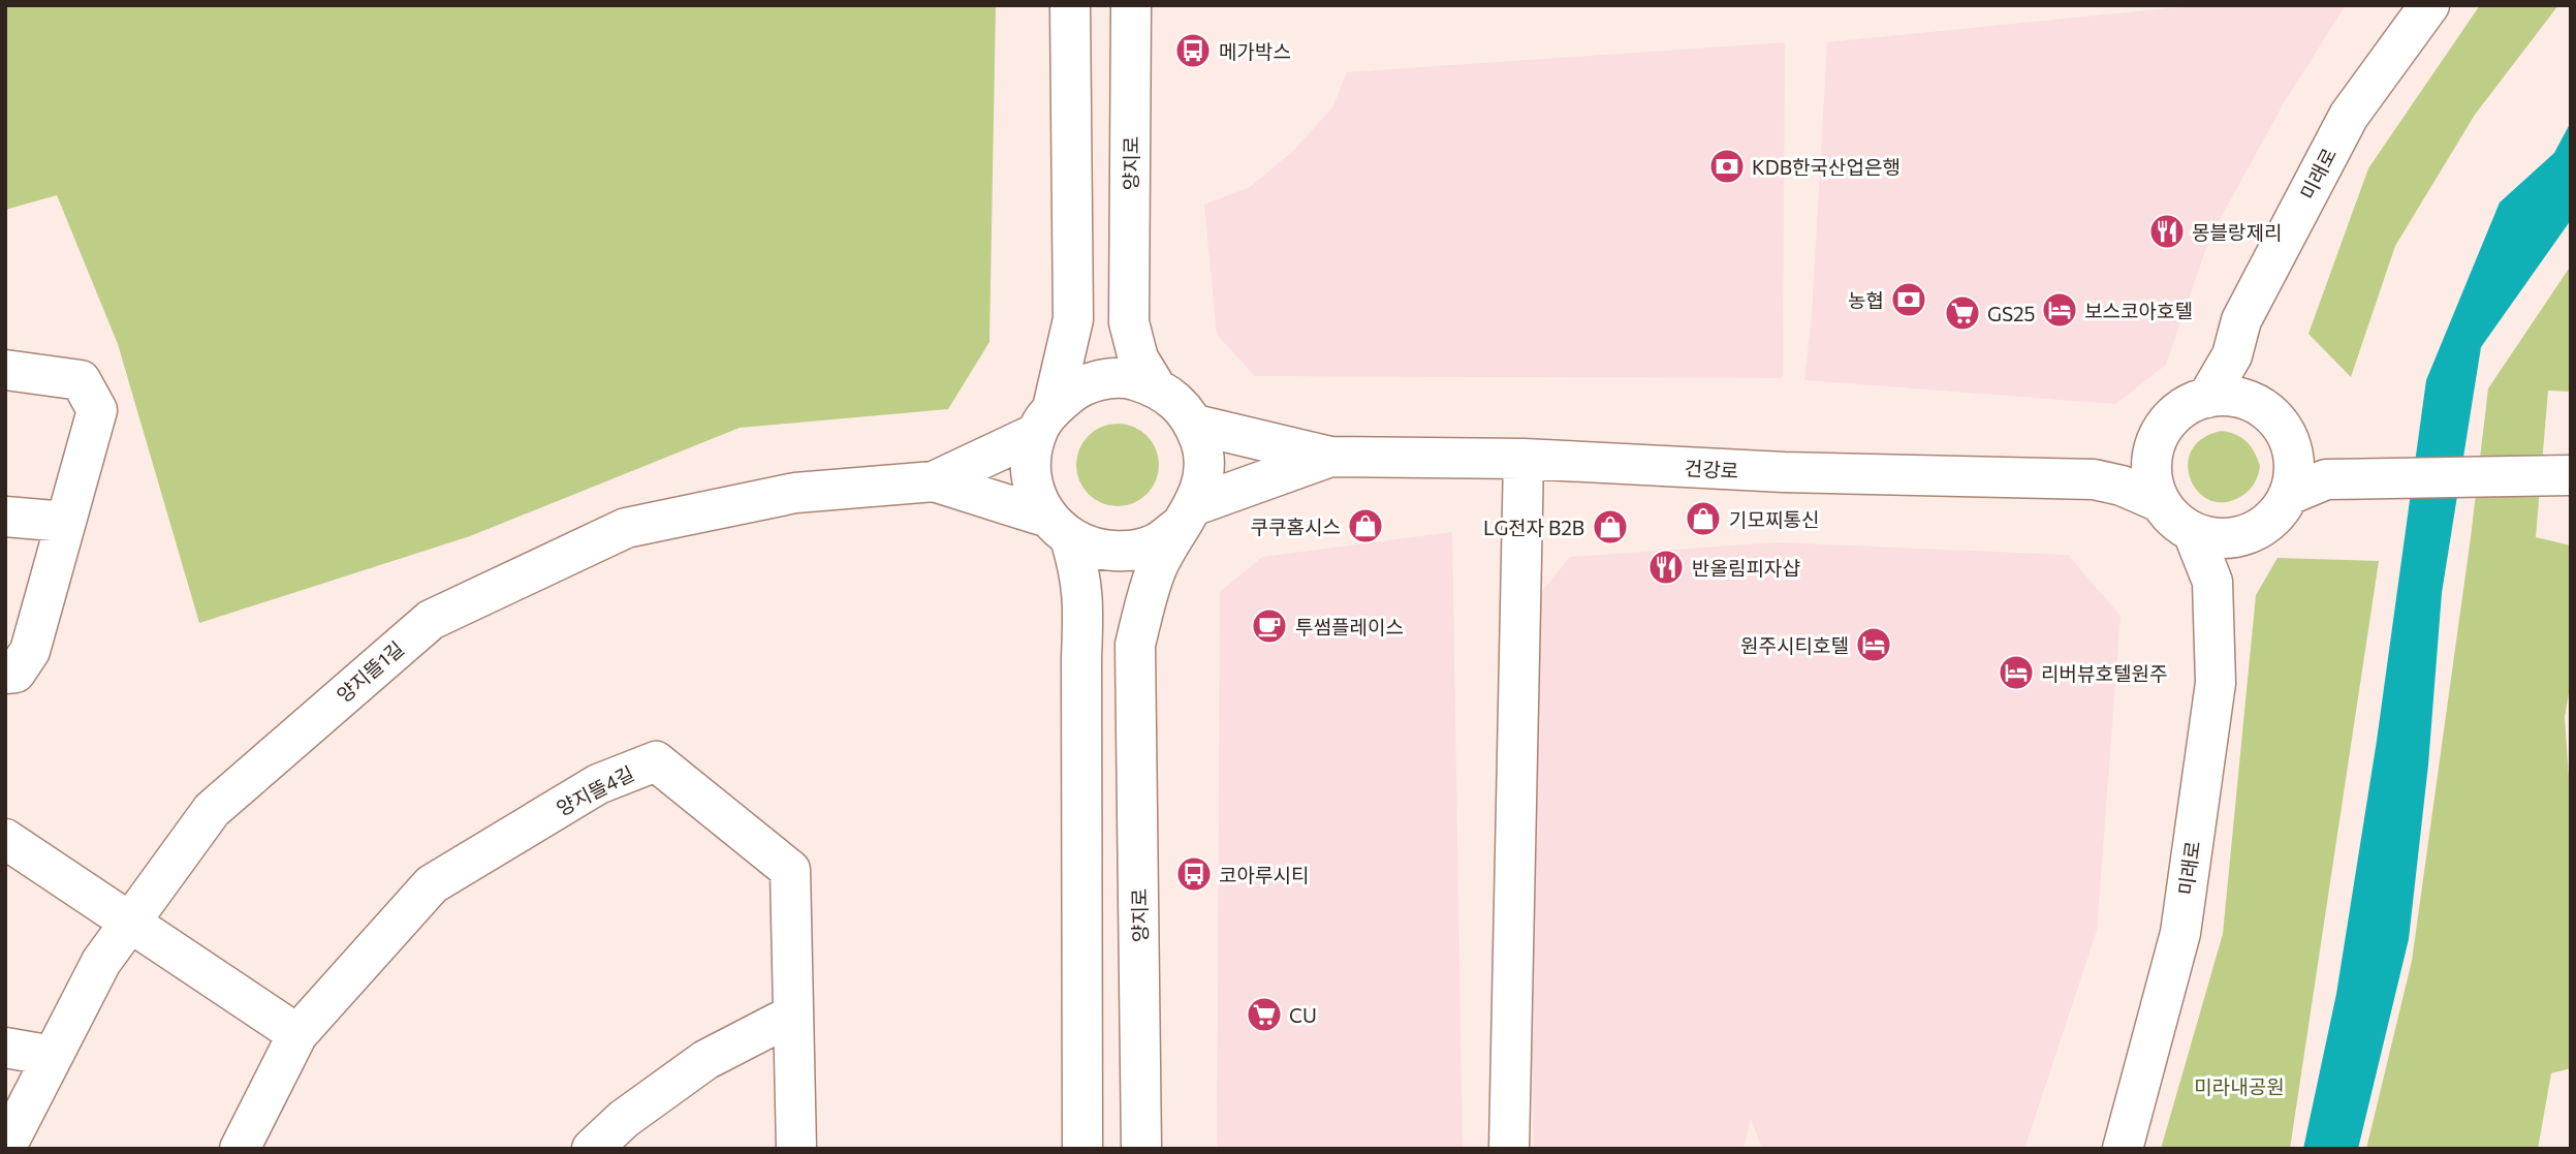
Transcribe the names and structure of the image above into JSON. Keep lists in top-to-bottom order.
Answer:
{
  "streets": {
    "street": [
      "양지로",
      "미래로",
      "건강로",
      "양지뜰1길",
      "양지뜰4길"
    ]
  },
  "parks": ["미라내공원"],
  "places": {
    "bus stop": ["메가박스", "코아루시티"],
    "bank": ["KDB한국산업은행", "농협"],
    "restaurant": ["몽블랑제리", "반올림피자샵"],
    "hotel": ["보스코아호텔", "원주시티호텔", "리버뷰호텔원주"],
    "supermarket": ["GS25", "CU"],
    "shop": ["기모찌통신", "쿠쿠홈시스", "LG전자 B2B"],
    "cafe": ["투썸플레이스"]
  }
}
